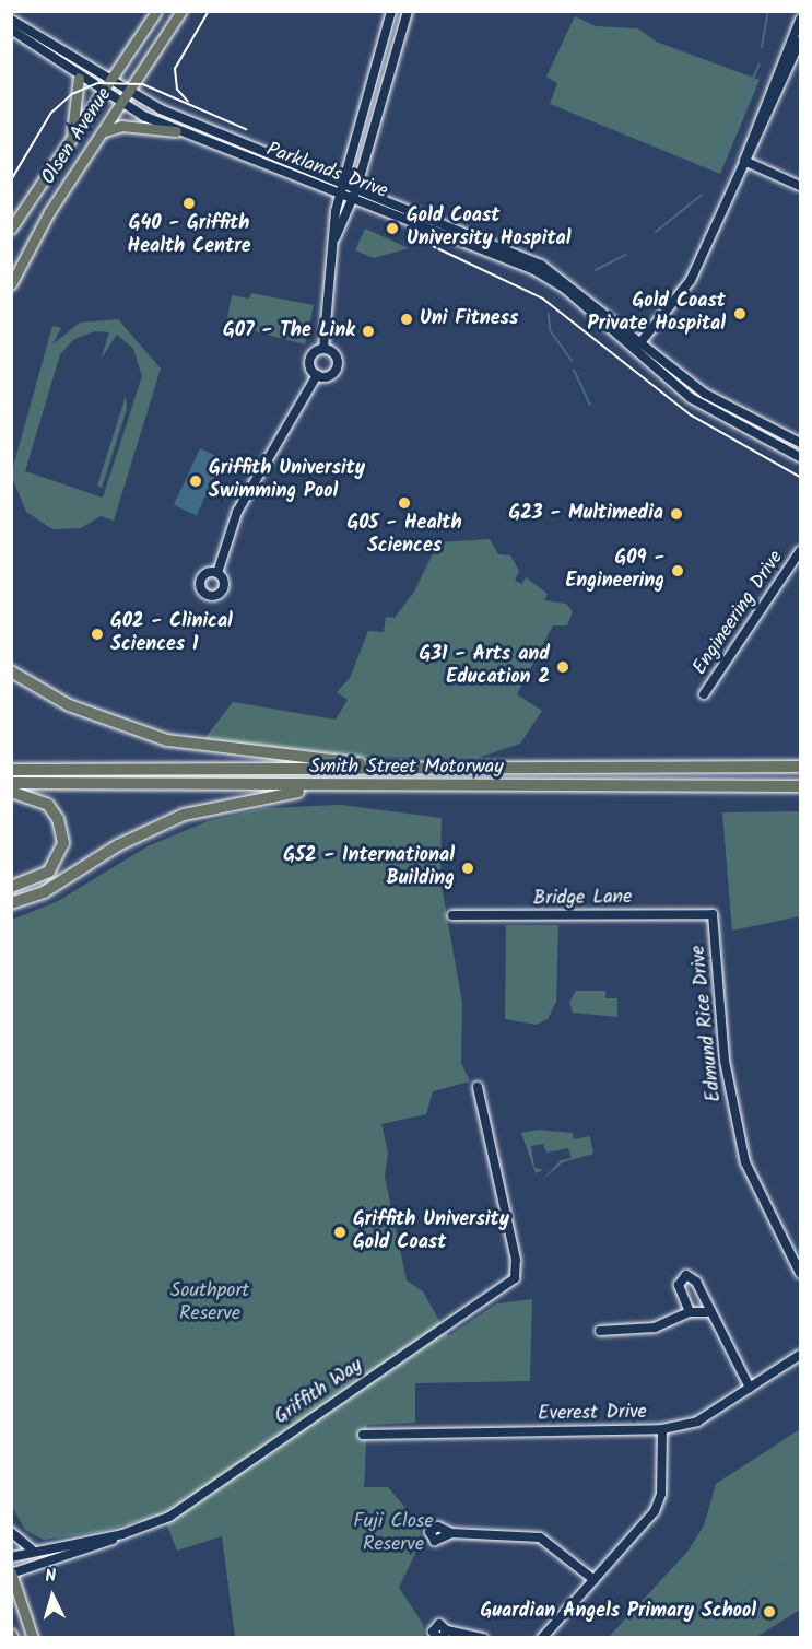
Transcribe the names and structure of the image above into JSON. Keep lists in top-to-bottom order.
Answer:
{
  "streets": {
    "highway": ["Smith Street Motorway"],
    "main road": ["Olsen Avenue"],
    "street": [
      "Parklands Drive",
      "Engineering Drive",
      "Bridge Lane",
      "Edmund Rice Drive",
      "Griffith Way",
      "Everest Drive"
    ]
  },
  "crossings": [
    ["Olsen Avenue", "Parklands Drive"],
    ["Bridge Lane", "Edmund Rice Drive"]
  ],
  "parks": ["Southport Reserve", "Fuji Close Reserve"],
  "places": [
    "G40 - Griffith Health Centre",
    "Gold Coast University Hospital",
    "Gold Coast Private Hospital",
    "Uni Fitness",
    "G07 - The Link",
    "Griffith University Swimming Pool",
    "G05 - Health Sciences",
    "G23 - Multimedia",
    "G09 - Engineering",
    "G02 - Clinical Sciences 1",
    "G31 - Arts and Education 2",
    "G52 - International Building",
    "Griffith University Gold Coast",
    "Guardian Angels Primary School"
  ],
  "north": "top"
}
